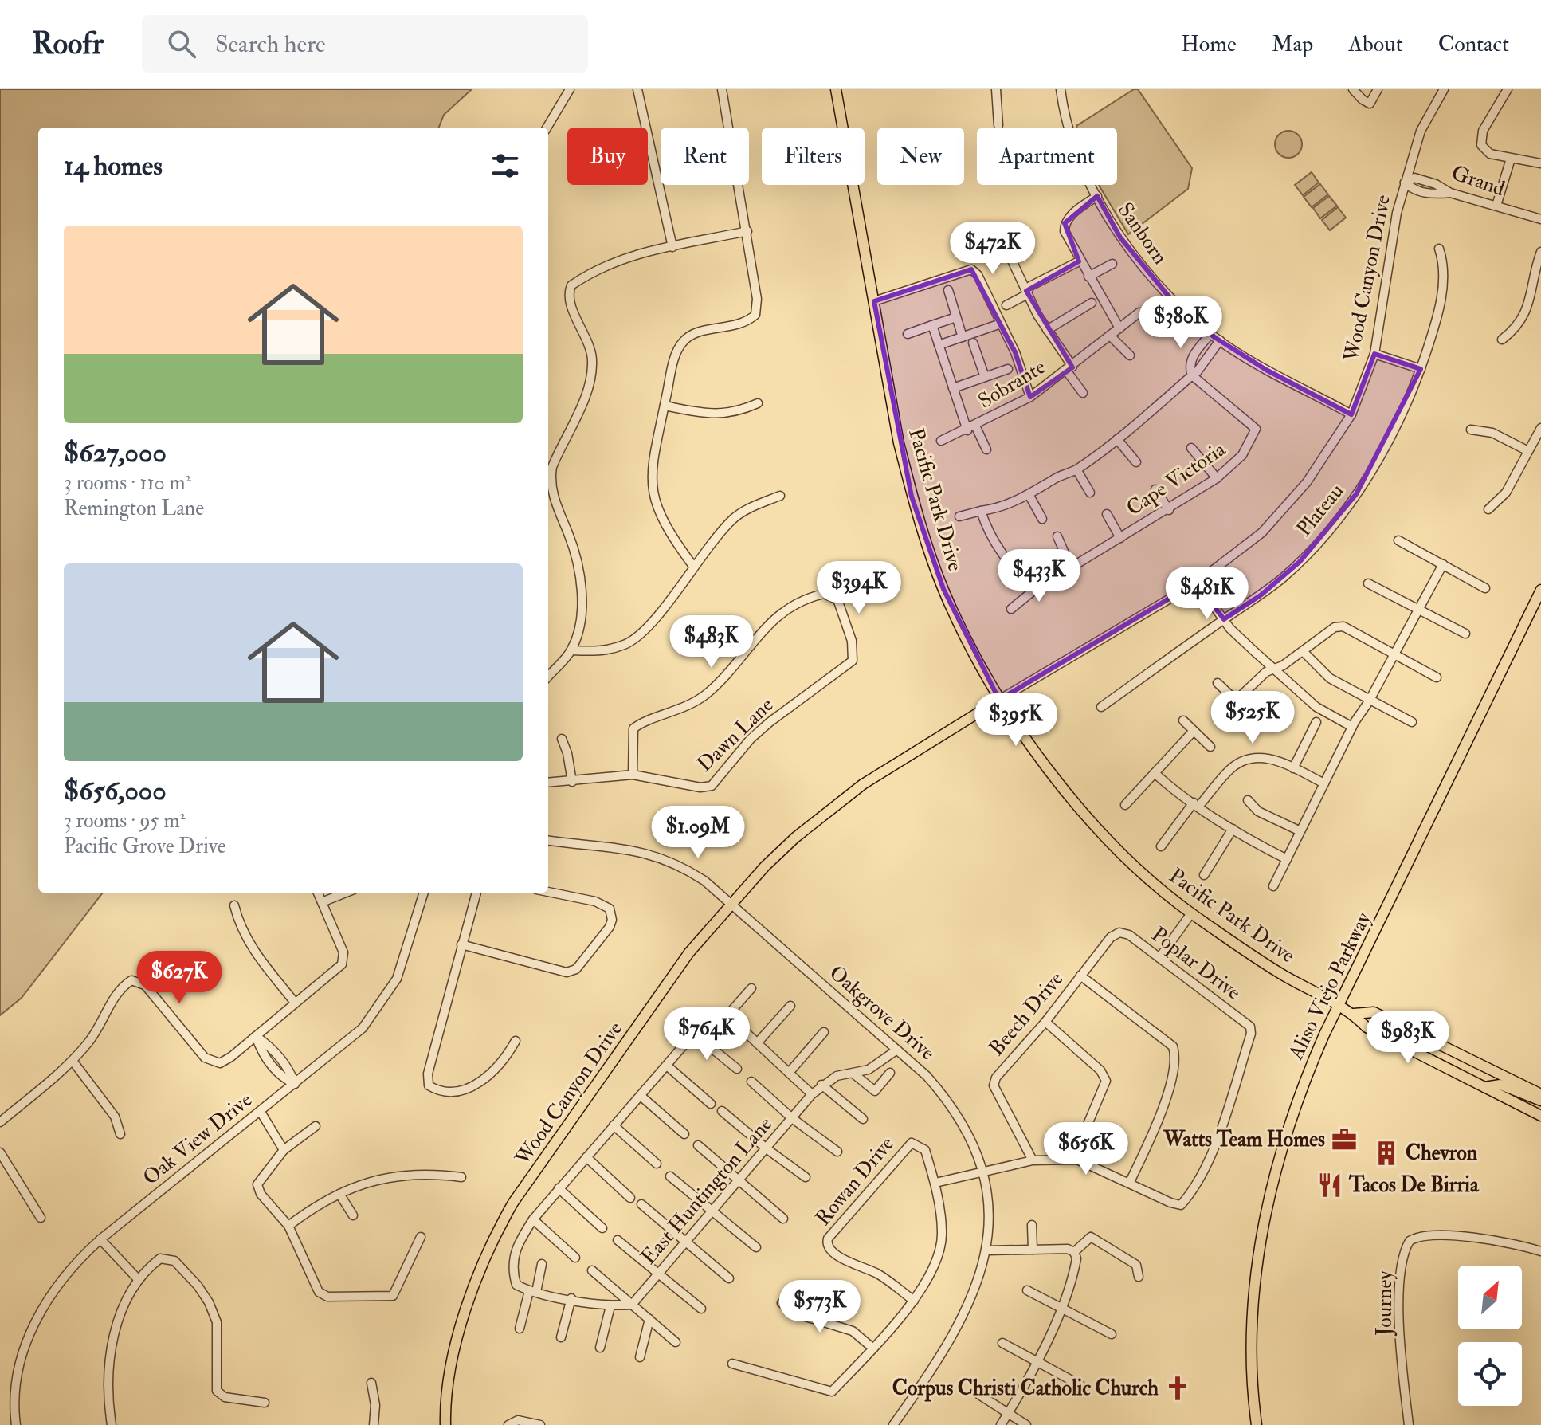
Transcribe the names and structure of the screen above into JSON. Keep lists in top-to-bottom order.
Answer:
{
  "streets": {
    "main road": ["Wood Canyon Drive", "Pacific Park Drive", "Aliso Viejo Parkway"],
    "street": [
      "Grand",
      "Sanborn",
      "Sobrante",
      "Cape Victoria",
      "Plateau",
      "Dawn Lane",
      "Poplar Drive",
      "Oakgrove Drive",
      "Beech Drive",
      "Oak View Drive",
      "Rowan Drive",
      "East Huntington Lane",
      "Journey"
    ]
  },
  "crossings": [
    ["Grand", "Wood Canyon Drive"],
    ["Sanborn", "Wood Canyon Drive"],
    ["Wood Canyon Drive", "Pacific Park Drive"],
    ["Wood Canyon Drive", "Oakgrove Drive"],
    ["Pacific Park Drive", "Aliso Viejo Parkway"],
    ["Poplar Drive", "Beech Drive"],
    ["Oakgrove Drive", "East Huntington Lane"]
  ],
  "places": {
    "office": ["Watts Team Homes"],
    "building": ["Chevron"],
    "restaurant": ["Tacos De Birria"],
    "church": ["Corpus Christi Catholic Church"]
  },
  "north": "top right",
  "page": {
    "header": "Roofr",
    "search": "Search here",
    "nav": [
      "Home",
      "Map",
      "About",
      "Contact"
    ],
    "chip": [
      "Buy",
      "Rent",
      "Filters",
      "New",
      "Apartment"
    ],
    "heading": "14 homes",
    "list": [
      {
        "name": "$627,000",
        "note": "3 rooms · 110 m² · Remington Lane"
      },
      {
        "name": "$656,000",
        "note": "3 rooms · 95 m² · Pacific Grove Drive"
      }
    ],
    "price": [
      "$472K",
      "$380K",
      "$433K",
      "$394K",
      "$481K",
      "$483K",
      "$525K",
      "$395K",
      "$1.09M",
      "$627K",
      "$764K",
      "$983K",
      "$656K",
      "$573K"
    ]
  }
}
